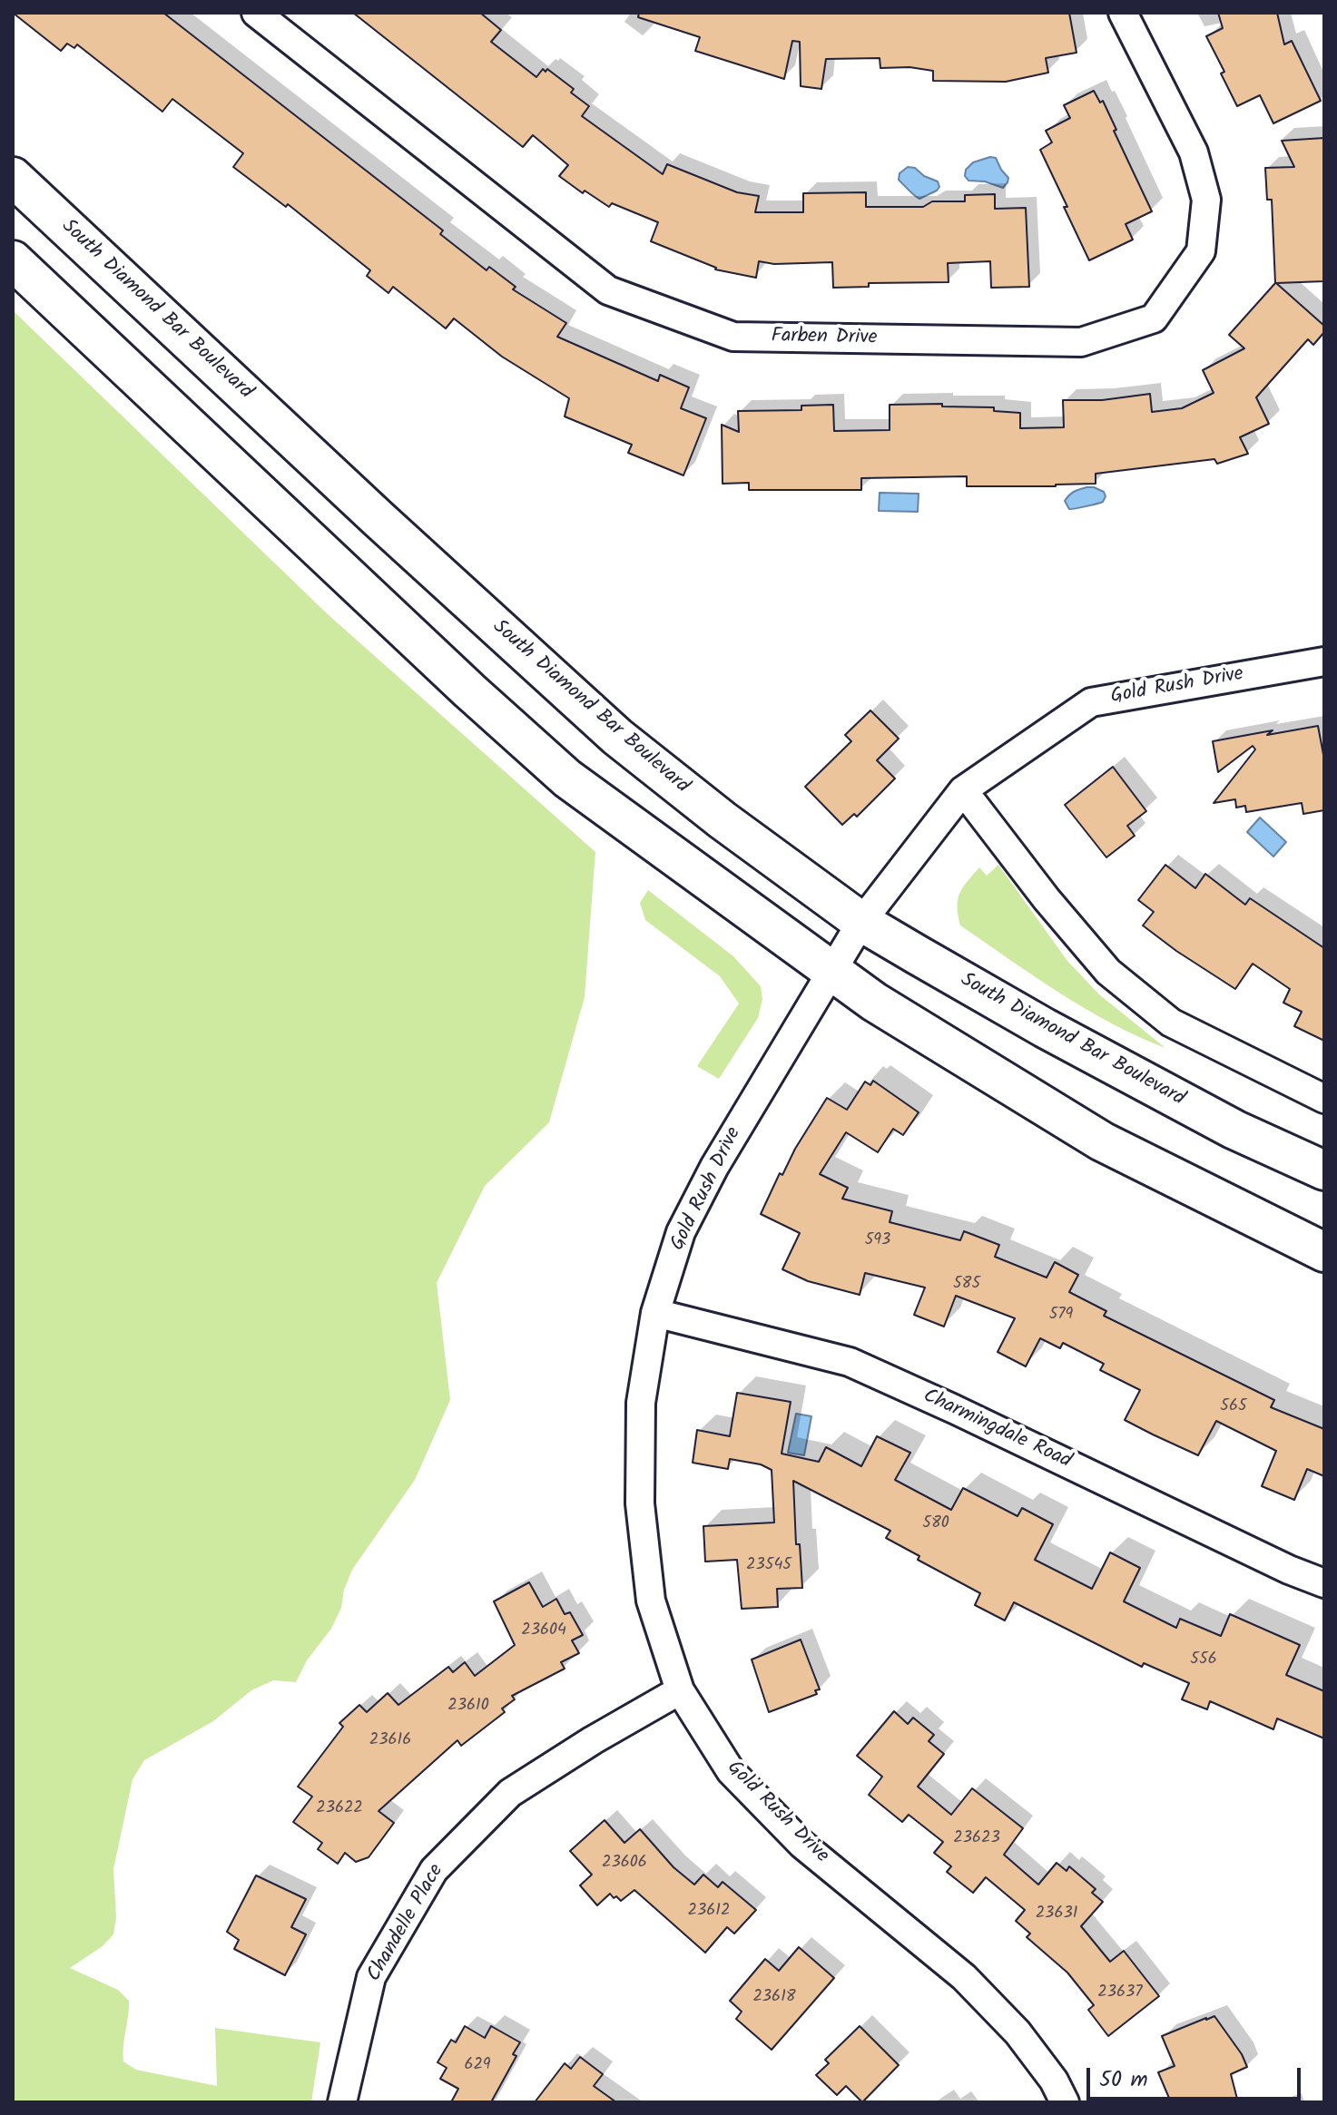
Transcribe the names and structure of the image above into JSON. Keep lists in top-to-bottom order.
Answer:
{
  "streets": {
    "main road": ["South Diamond Bar Boulevard"],
    "street": [
      "Farben Drive",
      "Gold Rush Drive",
      "Charmingdale Road",
      "Chandelle Place"
    ]
  },
  "crossings": [
    ["South Diamond Bar Boulevard", "Gold Rush Drive"],
    ["Gold Rush Drive", "Charmingdale Road"],
    ["Gold Rush Drive", "Chandelle Place"]
  ],
  "house_numbers": [
    "593",
    "585",
    "579",
    "565",
    "580",
    "23545",
    "23604",
    "556",
    "23610",
    "23616",
    "23622",
    "23623",
    "23606",
    "23612",
    "23631",
    "23637",
    "23618",
    "629"
  ],
  "scale_bar": "50 m"
}
